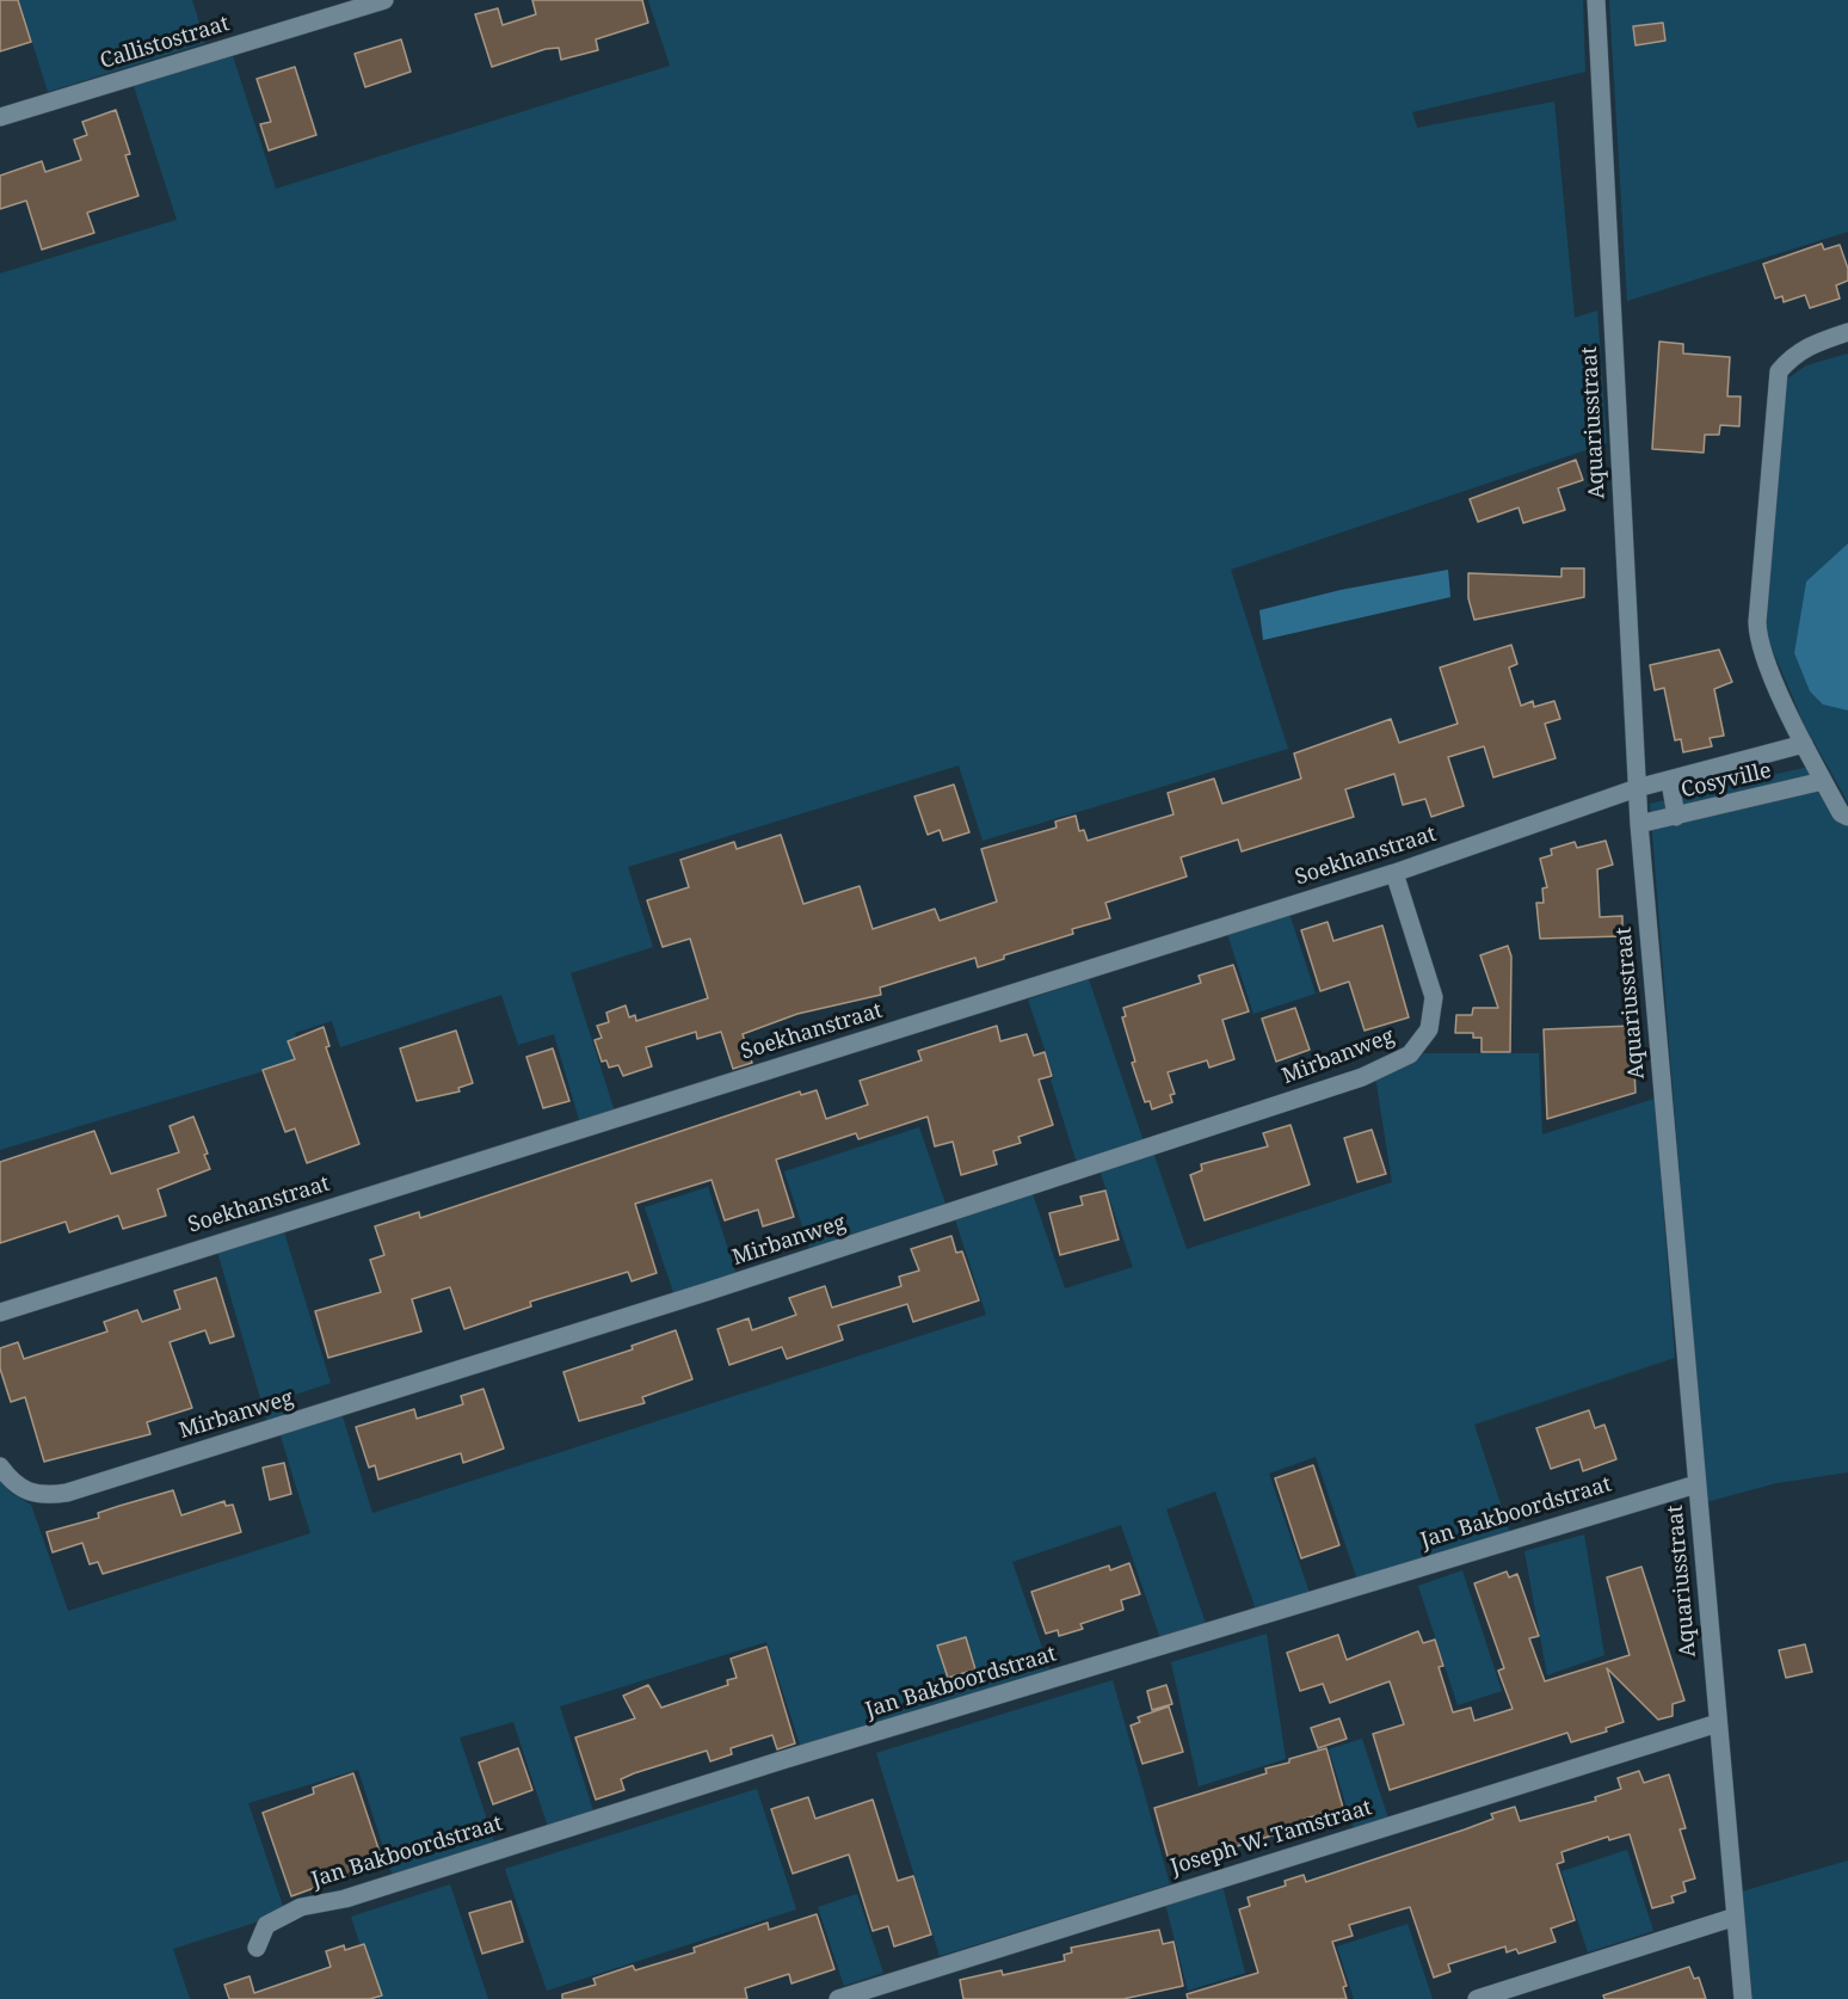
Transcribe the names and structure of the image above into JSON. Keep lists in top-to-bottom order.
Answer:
{
  "streets": {
    "street": [
      "Callistostraat",
      "Aquariusstraat",
      "Cosyville",
      "Soekhanstraat",
      "Mirbanweg",
      "Jan Bakboordstraat",
      "Joseph W. Tamstraat"
    ]
  },
  "crossings": [
    ["Aquariusstraat", "Cosyville"],
    ["Aquariusstraat", "Soekhanstraat"],
    ["Aquariusstraat", "Jan Bakboordstraat"],
    ["Aquariusstraat", "Joseph W. Tamstraat"],
    ["Cosyville", "Soekhanstraat"],
    ["Soekhanstraat", "Mirbanweg"]
  ]
}
